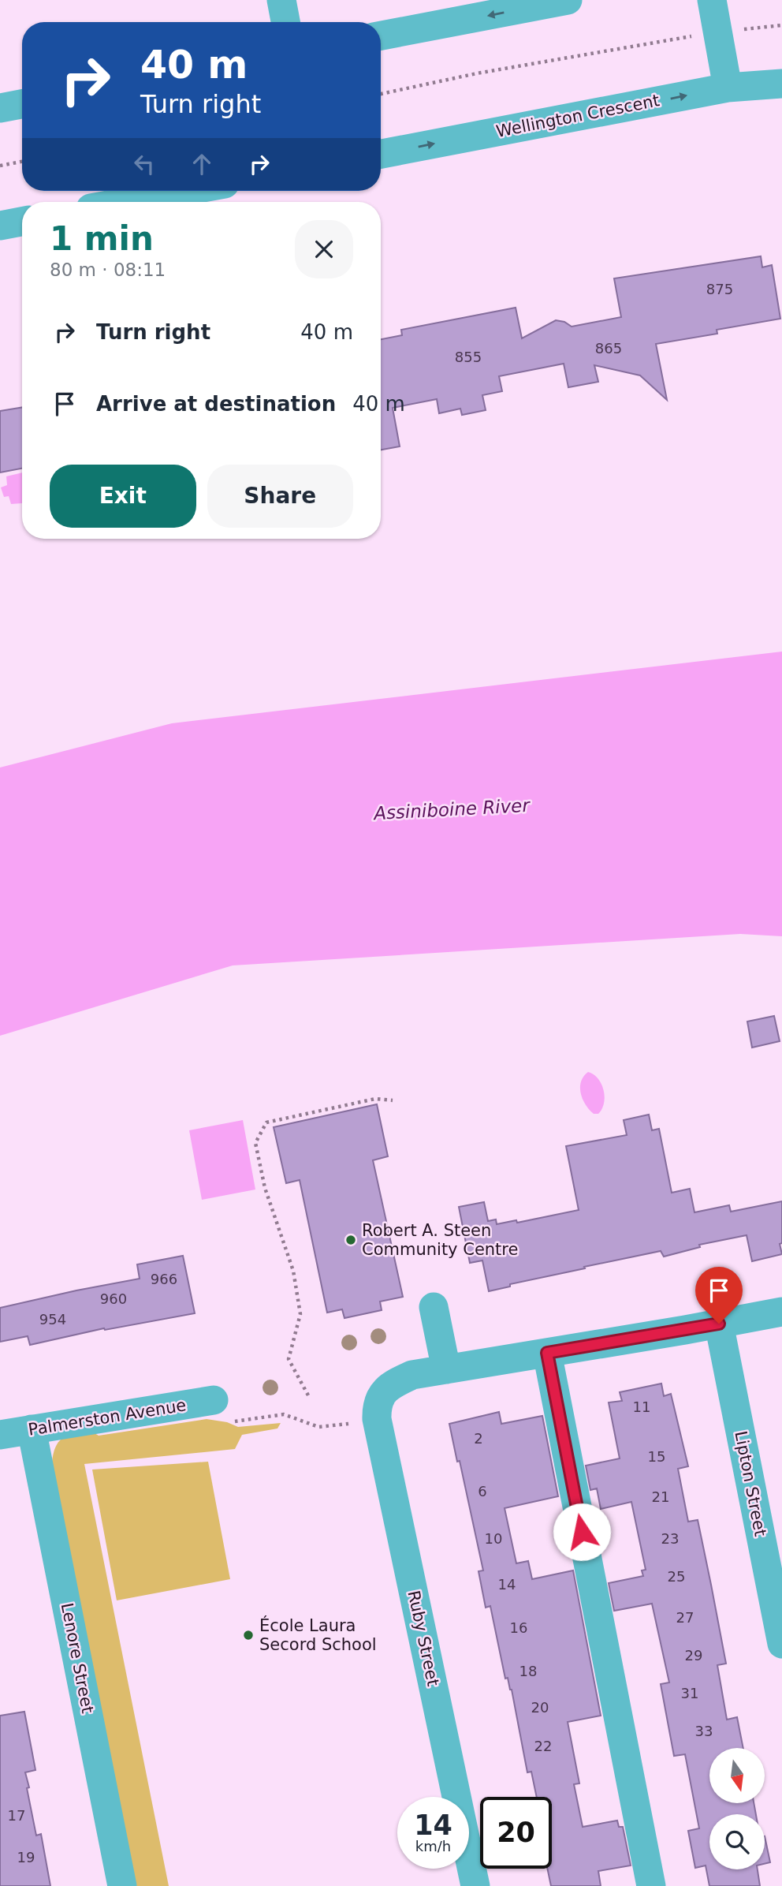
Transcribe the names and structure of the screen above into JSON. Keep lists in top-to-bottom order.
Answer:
{
  "streets": {
    "street": [
      "Wellington Crescent",
      "Palmerston Avenue",
      "Lipton Street",
      "Ruby Street",
      "Lenore Street"
    ]
  },
  "crossings": [
    ["Palmerston Avenue", "Lenore Street"]
  ],
  "water": ["Assiniboine River"],
  "places": ["Robert A. Steen Community Centre", "École Laura Secord School"],
  "house_numbers": [
    "875",
    "865",
    "855",
    "966",
    "960",
    "954",
    "11",
    "2",
    "15",
    "6",
    "21",
    "10",
    "23",
    "25",
    "14",
    "27",
    "16",
    "29",
    "18",
    "31",
    "20",
    "33",
    "22",
    "17",
    "19"
  ],
  "north": "bottom",
  "page": {
    "turn": ["40 m", "Turn right"],
    "heading": ["1 min", "80 m · 08:11"],
    "list": [
      {
        "name": "Turn right",
        "value": "40 m"
      },
      {
        "name": "Arrive at destination",
        "value": "40 m"
      }
    ],
    "buttons": ["Exit", "Share"],
    "speed": "14 km/h",
    "limit": "20"
  }
}
